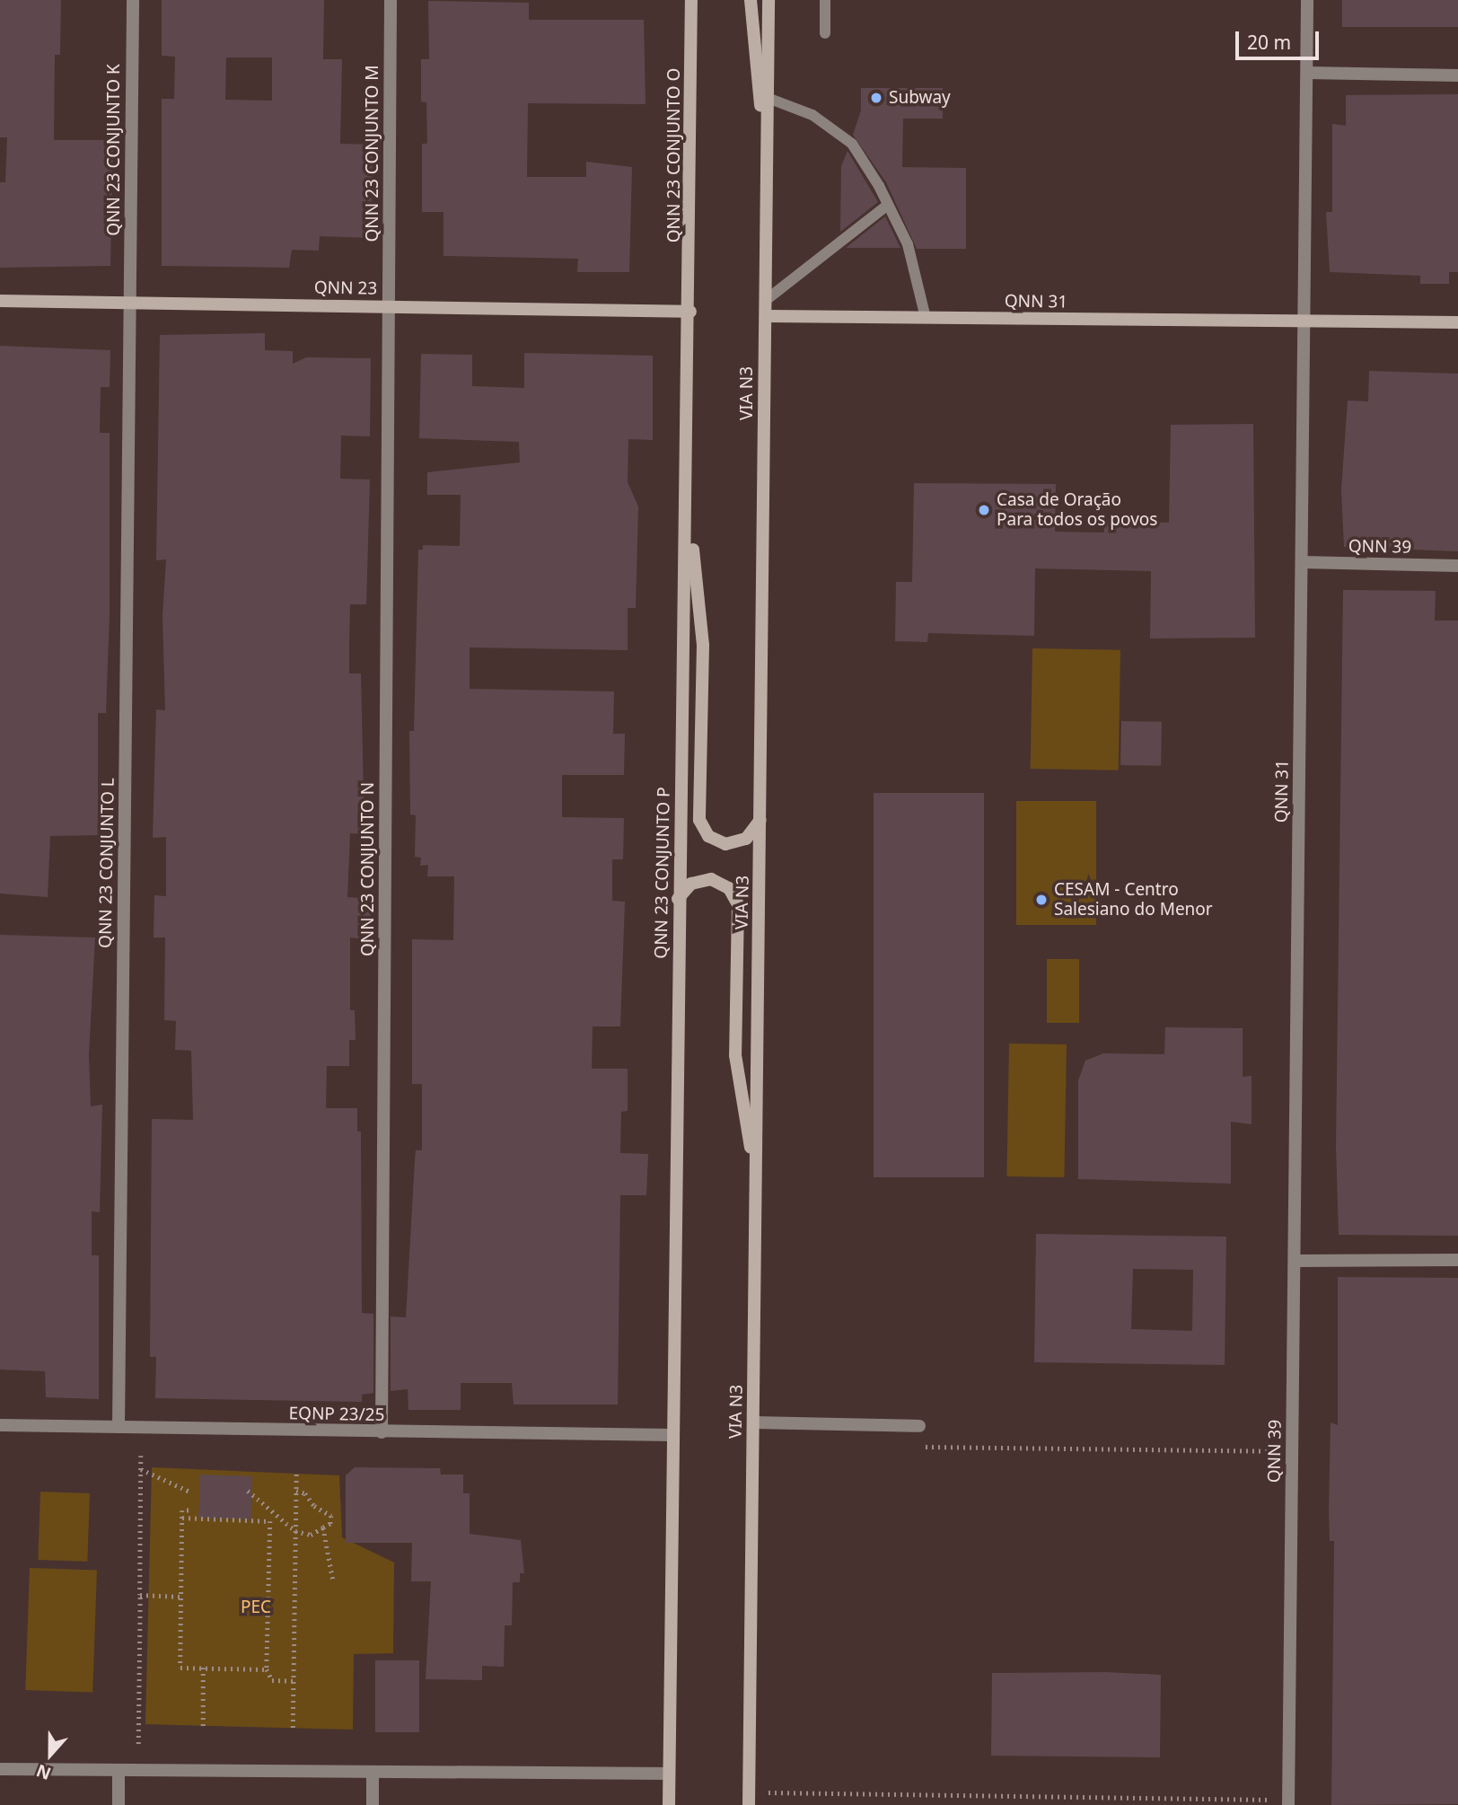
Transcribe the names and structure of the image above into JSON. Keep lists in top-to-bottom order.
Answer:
{
  "streets": {
    "main road": [
      "QNN 23 CONJUNTO O",
      "QNN 23",
      "QNN 31",
      "VIA N3",
      "QNN 23 CONJUNTO P"
    ],
    "street": [
      "QNN 23 CONJUNTO K",
      "QNN 23 CONJUNTO M",
      "QNN 39",
      "QNN 23 CONJUNTO L",
      "QNN 23 CONJUNTO N",
      "EQNP 23/25"
    ]
  },
  "crossings": [
    ["QNN 23 CONJUNTO K", "QNN 23"],
    ["QNN 23 CONJUNTO K", "QNN 23 CONJUNTO L"],
    ["QNN 23 CONJUNTO M", "QNN 23"],
    ["QNN 23 CONJUNTO M", "QNN 23 CONJUNTO N"],
    ["QNN 23 CONJUNTO O", "QNN 23"],
    ["QNN 23 CONJUNTO O", "QNN 23 CONJUNTO P"],
    ["QNN 23", "QNN 23 CONJUNTO L"],
    ["QNN 23", "QNN 23 CONJUNTO N"],
    ["QNN 23", "QNN 23 CONJUNTO P"],
    ["QNN 31", "VIA N3"],
    ["QNN 31", "QNN 39"],
    ["QNN 23 CONJUNTO L", "EQNP 23/25"],
    ["QNN 23 CONJUNTO N", "EQNP 23/25"],
    ["QNN 23 CONJUNTO P", "EQNP 23/25"]
  ],
  "parks": ["PEC"],
  "places": ["Subway", "Casa de Oração Para todos os povos", "CESAM - Centro Salesiano do Menor"],
  "scale_bar": "20 m",
  "north": "bottom"
}
